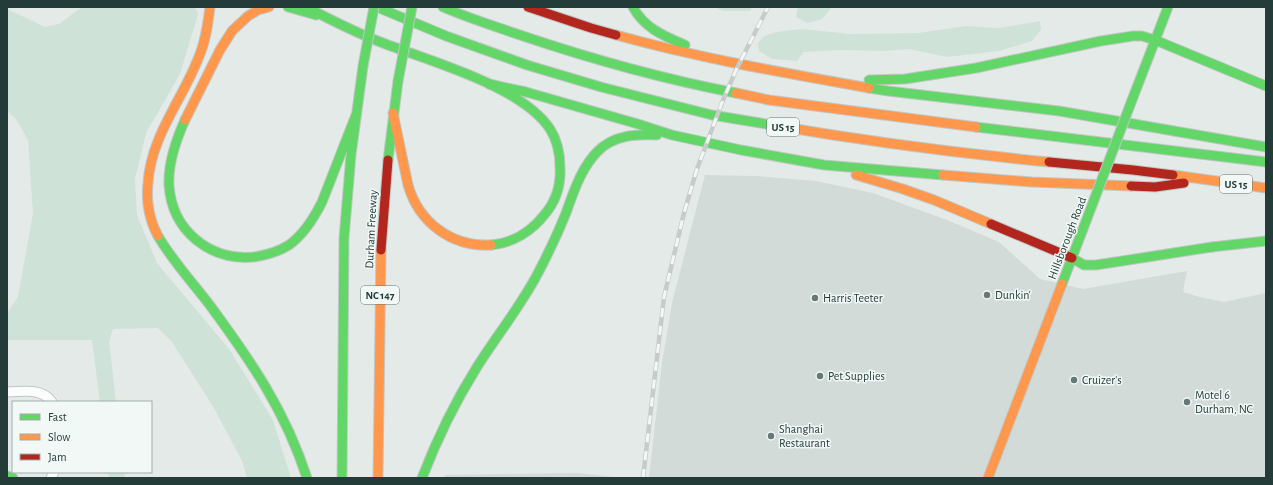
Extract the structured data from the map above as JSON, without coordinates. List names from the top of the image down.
{
  "streets": {
    "main road": [
      "US 15",
      "Durham Freeway",
      "Hillsborough Road",
      "NC 147"
    ]
  },
  "crossings": [
    ["US 15", "NC 147"]
  ],
  "places": [
    "Dunkin'",
    "Harris Teeter",
    "Pet Supplies",
    "Cruizer's",
    "Motel 6 Durham, NC",
    "Shanghai Restaurant"
  ],
  "legend": ["Fast", "Slow", "Jam"]
}
